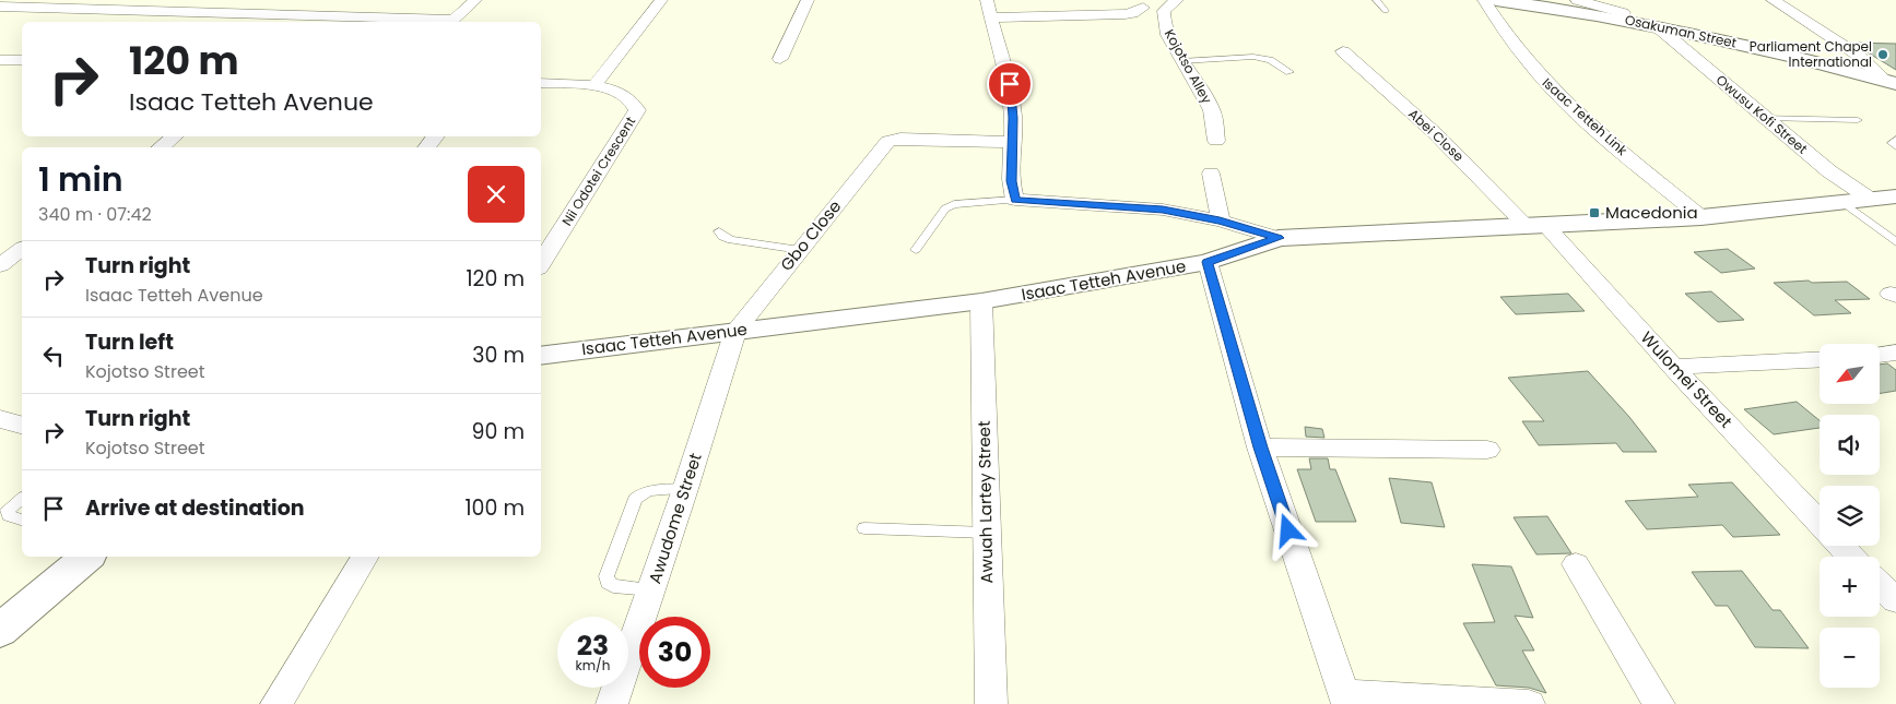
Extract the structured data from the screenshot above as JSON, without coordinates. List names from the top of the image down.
{
  "streets": {
    "street": [
      "Osakuman Street",
      "Kojotso Alley",
      "Owusu Kofi Street",
      "Isaac Tetteh Link",
      "Abei Close",
      "Nii Odotei Crescent",
      "Gbo Close",
      "Isaac Tetteh Avenue",
      "Wulomei Street",
      "Awuah Lartey Street",
      "Awudome Street"
    ]
  },
  "crossings": [
    ["Osakuman Street", "Owusu Kofi Street"],
    ["Owusu Kofi Street", "Isaac Tetteh Avenue"],
    ["Isaac Tetteh Link", "Isaac Tetteh Avenue"],
    ["Abei Close", "Isaac Tetteh Avenue"],
    ["Abei Close", "Wulomei Street"],
    ["Gbo Close", "Isaac Tetteh Avenue"],
    ["Gbo Close", "Awudome Street"],
    ["Isaac Tetteh Avenue", "Wulomei Street"],
    ["Isaac Tetteh Avenue", "Awuah Lartey Street"],
    ["Isaac Tetteh Avenue", "Awudome Street"]
  ],
  "places": {
    "other": ["Parliament Chapel International"],
    "transit": ["Macedonia"]
  },
  "north": "bottom left",
  "page": {
    "turn": ["120 m", "Isaac Tetteh Avenue"],
    "heading": ["1 min", "340 m · 07:42"],
    "list": [
      {
        "name": "Turn right",
        "note": "Isaac Tetteh Avenue",
        "value": "120 m"
      },
      {
        "name": "Turn left",
        "note": "Kojotso Street",
        "value": "30 m"
      },
      {
        "name": "Turn right",
        "note": "Kojotso Street",
        "value": "90 m"
      },
      {
        "name": "Arrive at destination",
        "value": "100 m"
      }
    ],
    "map_buttons": ["+", "−"],
    "speed": "23 km/h",
    "limit": "30"
  }
}
